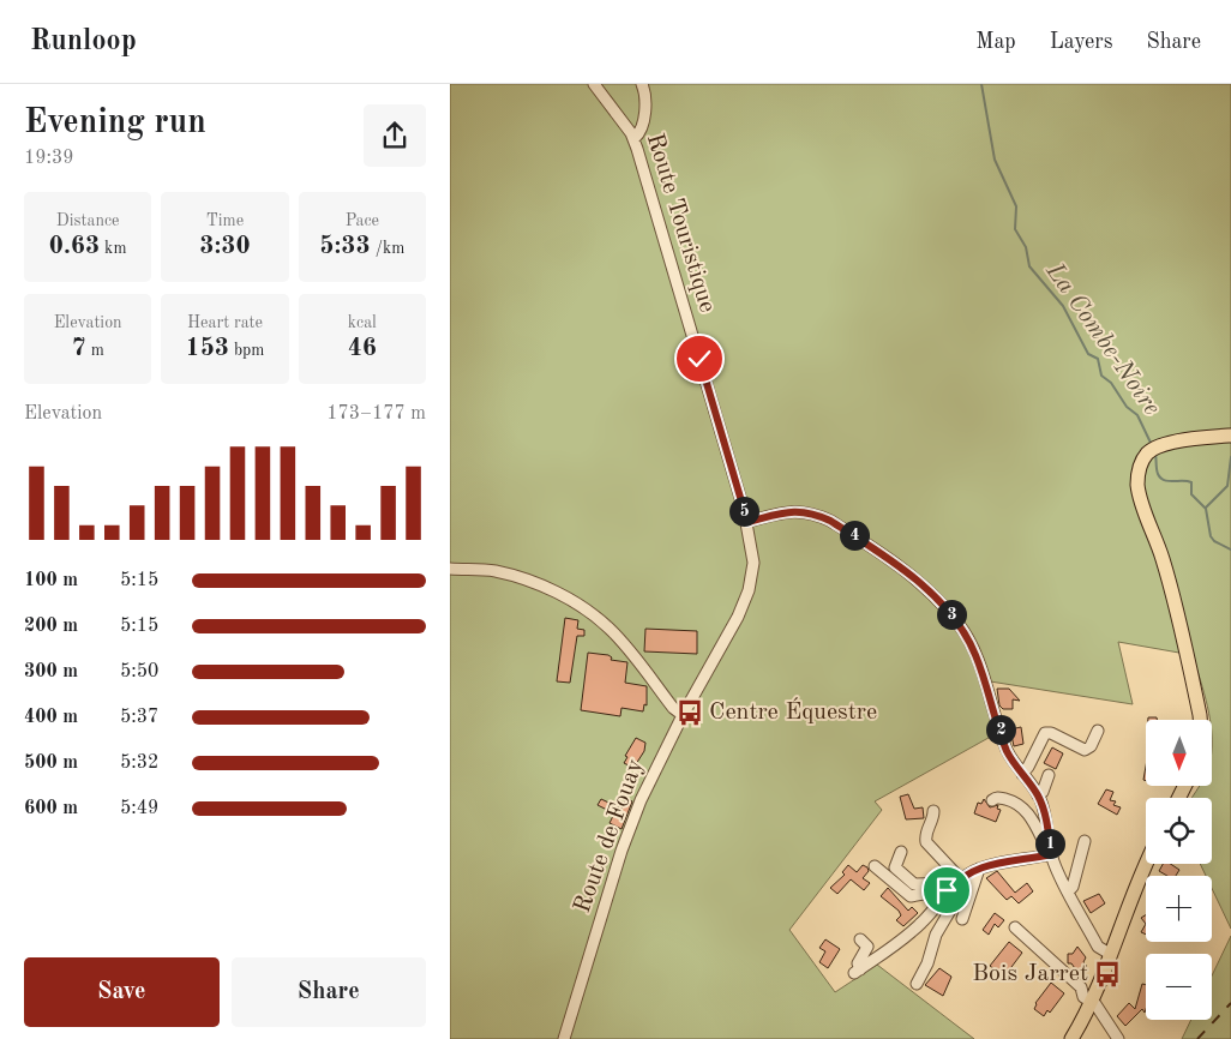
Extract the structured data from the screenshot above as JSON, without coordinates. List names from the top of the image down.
{
  "streets": {
    "street": ["Route Touristique", "Route de Fouay"]
  },
  "crossings": [
    ["Route Touristique", "Route de Fouay"]
  ],
  "water": ["La Combe-Noire"],
  "places": {
    "bus stop": ["Centre Équestre", "Bois Jarret"]
  },
  "north": "bottom",
  "page": {
    "header": "Runloop",
    "nav": ["Map", "Layers", "Share"],
    "heading": ["Evening run", "19:39"],
    "stats": [
      ["Distance", "0.63 km"],
      ["Time", "3:30"],
      ["Pace", "5:33 /km"],
      ["Elevation", "7 m"],
      ["Heart rate", "153 bpm"],
      ["kcal", "46"]
    ],
    "chart": ["Elevation", "173–177 m"],
    "pins": [
      "5",
      "4",
      "3",
      "2",
      "1"
    ],
    "list": [
      {
        "name": "100 m",
        "note": "5:15"
      },
      {
        "name": "200 m",
        "note": "5:15"
      },
      {
        "name": "300 m",
        "note": "5:50"
      },
      {
        "name": "400 m",
        "note": "5:37"
      },
      {
        "name": "500 m",
        "note": "5:32"
      },
      {
        "name": "600 m",
        "note": "5:49"
      }
    ],
    "map_buttons": ["+", "−"],
    "buttons": ["Save", "Share"]
  }
}
